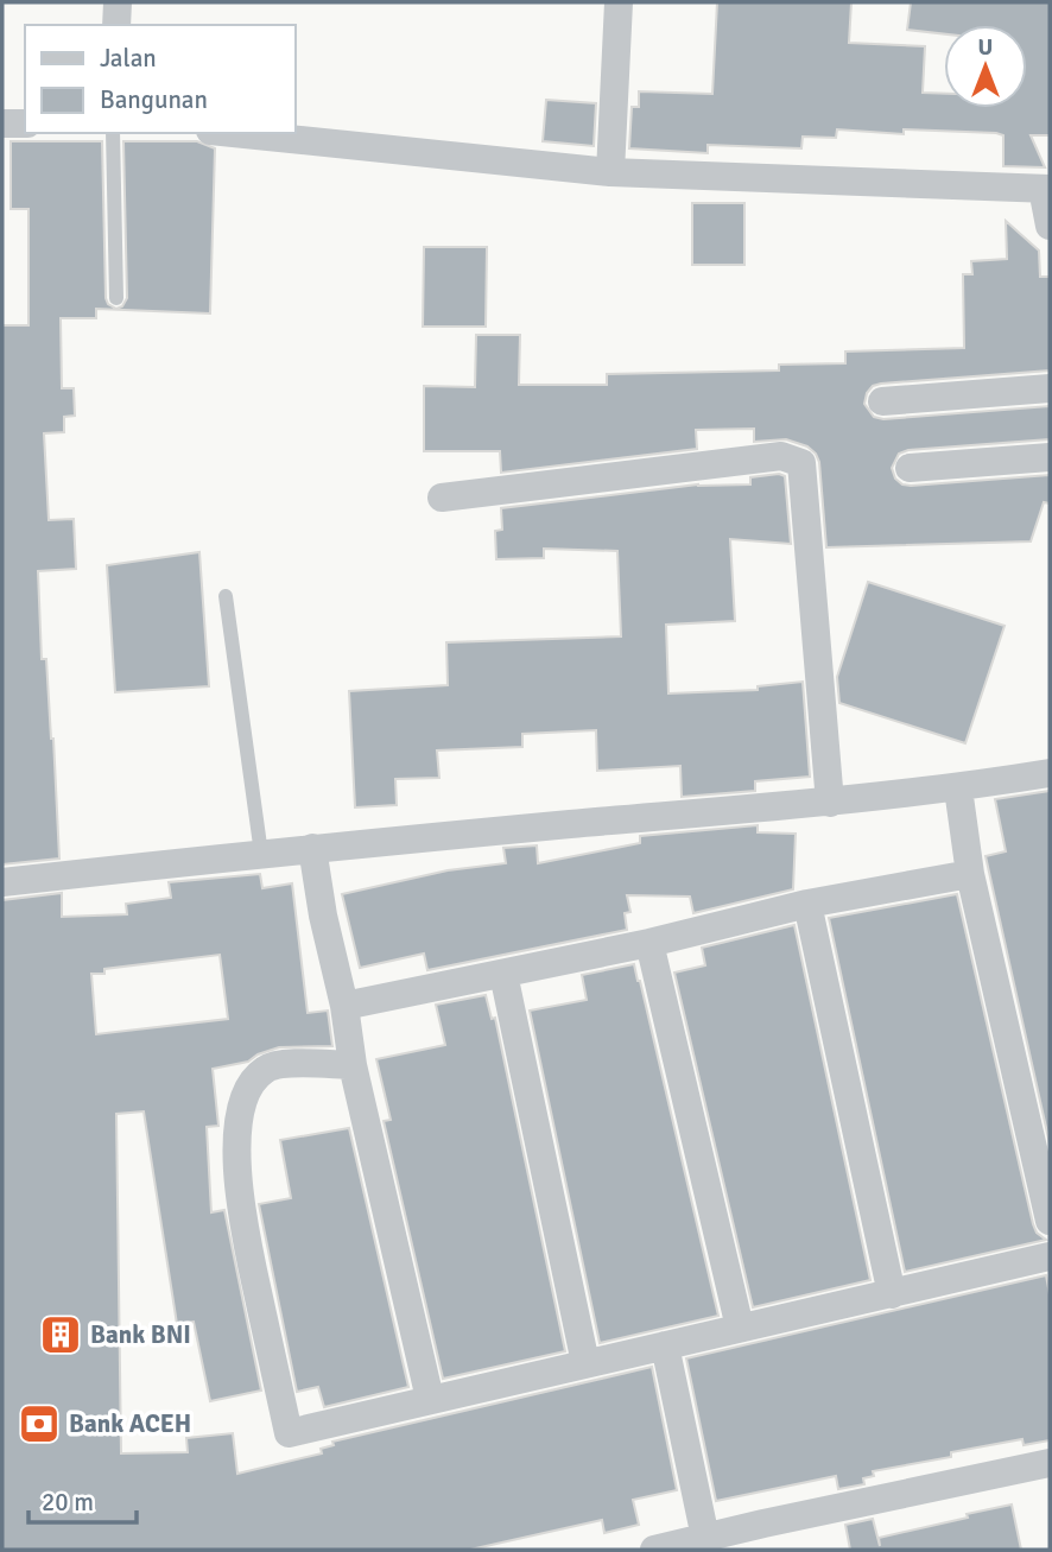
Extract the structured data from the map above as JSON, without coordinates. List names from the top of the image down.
{
  "places": {
    "building": ["Bank BNI"],
    "bank": ["Bank ACEH"]
  },
  "legend": ["Jalan", "Bangunan"],
  "scale_bar": "20 m",
  "north": "top"
}
